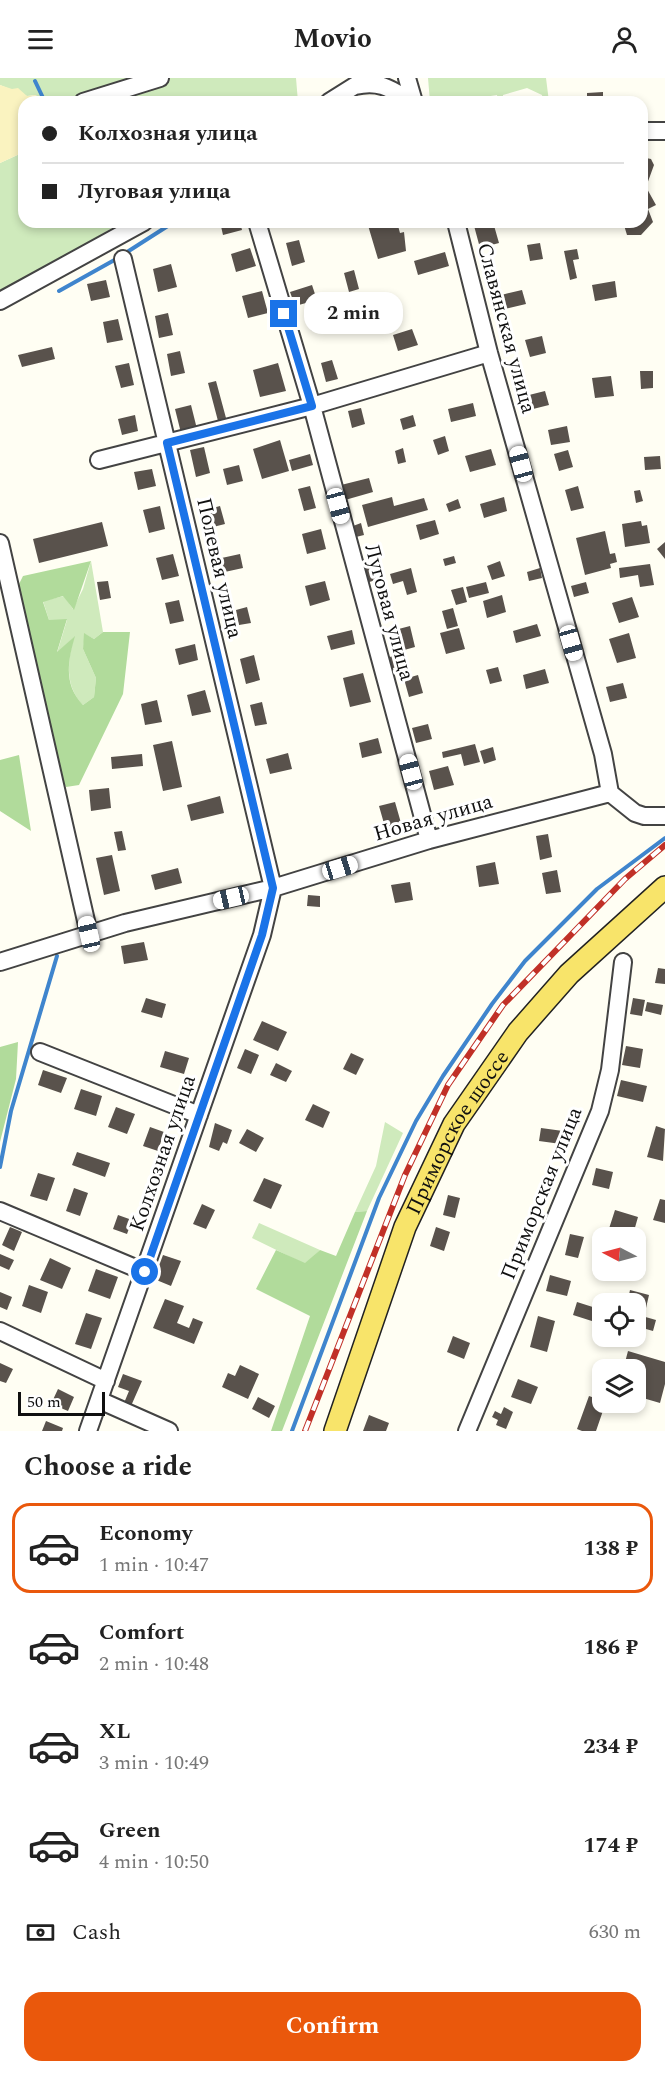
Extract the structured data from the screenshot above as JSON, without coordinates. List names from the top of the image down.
{
  "streets": {
    "main road": ["Приморское шоссе"],
    "street": [
      "Славянская улица",
      "Полевая улица",
      "Луговая улица",
      "Новая улица",
      "Колхозная улица",
      "Приморская улица"
    ]
  },
  "crossings": [
    ["Славянская улица", "Новая улица"],
    ["Полевая улица", "Новая улица"],
    ["Полевая улица", "Колхозная улица"],
    ["Луговая улица", "Новая улица"],
    ["Новая улица", "Колхозная улица"]
  ],
  "scale_bar": "50 m",
  "north": "left",
  "page": {
    "header": "Movio",
    "banner": ["Колхозная улица", "Луговая улица"],
    "bubble": "2 min",
    "scale": "50 m",
    "heading": "Choose a ride",
    "list": [
      {
        "name": "Economy",
        "note": "1 min · 10:47",
        "value": "138 ₽"
      },
      {
        "name": "Comfort",
        "note": "2 min · 10:48",
        "value": "186 ₽"
      },
      {
        "name": "XL",
        "note": "3 min · 10:49",
        "value": "234 ₽"
      },
      {
        "name": "Green",
        "note": "4 min · 10:50",
        "value": "174 ₽"
      }
    ],
    "pay": ["Cash", "630 m"],
    "buttons": "Confirm"
  }
}
